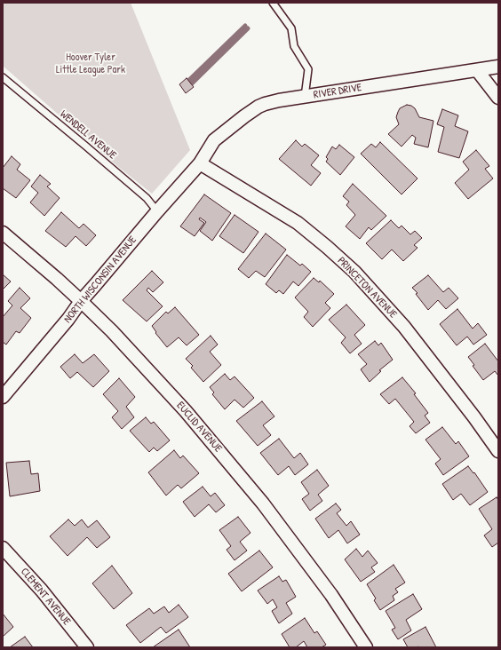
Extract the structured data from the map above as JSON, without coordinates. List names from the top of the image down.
{
  "streets": {
    "street": [
      "RIVER DRIVE",
      "NORTH WISCONSIN AVENUE",
      "PRINCETON AVENUE",
      "EUCLID AVENUE",
      "CLEMENT AVENUE"
    ],
    "lane": ["WENDELL AVENUE"]
  },
  "crossings": [
    ["RIVER DRIVE", "NORTH WISCONSIN AVENUE"],
    ["RIVER DRIVE", "PRINCETON AVENUE"],
    ["WENDELL AVENUE", "NORTH WISCONSIN AVENUE"],
    ["NORTH WISCONSIN AVENUE", "PRINCETON AVENUE"],
    ["NORTH WISCONSIN AVENUE", "EUCLID AVENUE"]
  ],
  "parks": ["Hoover Tyler Little League Park"]
}
